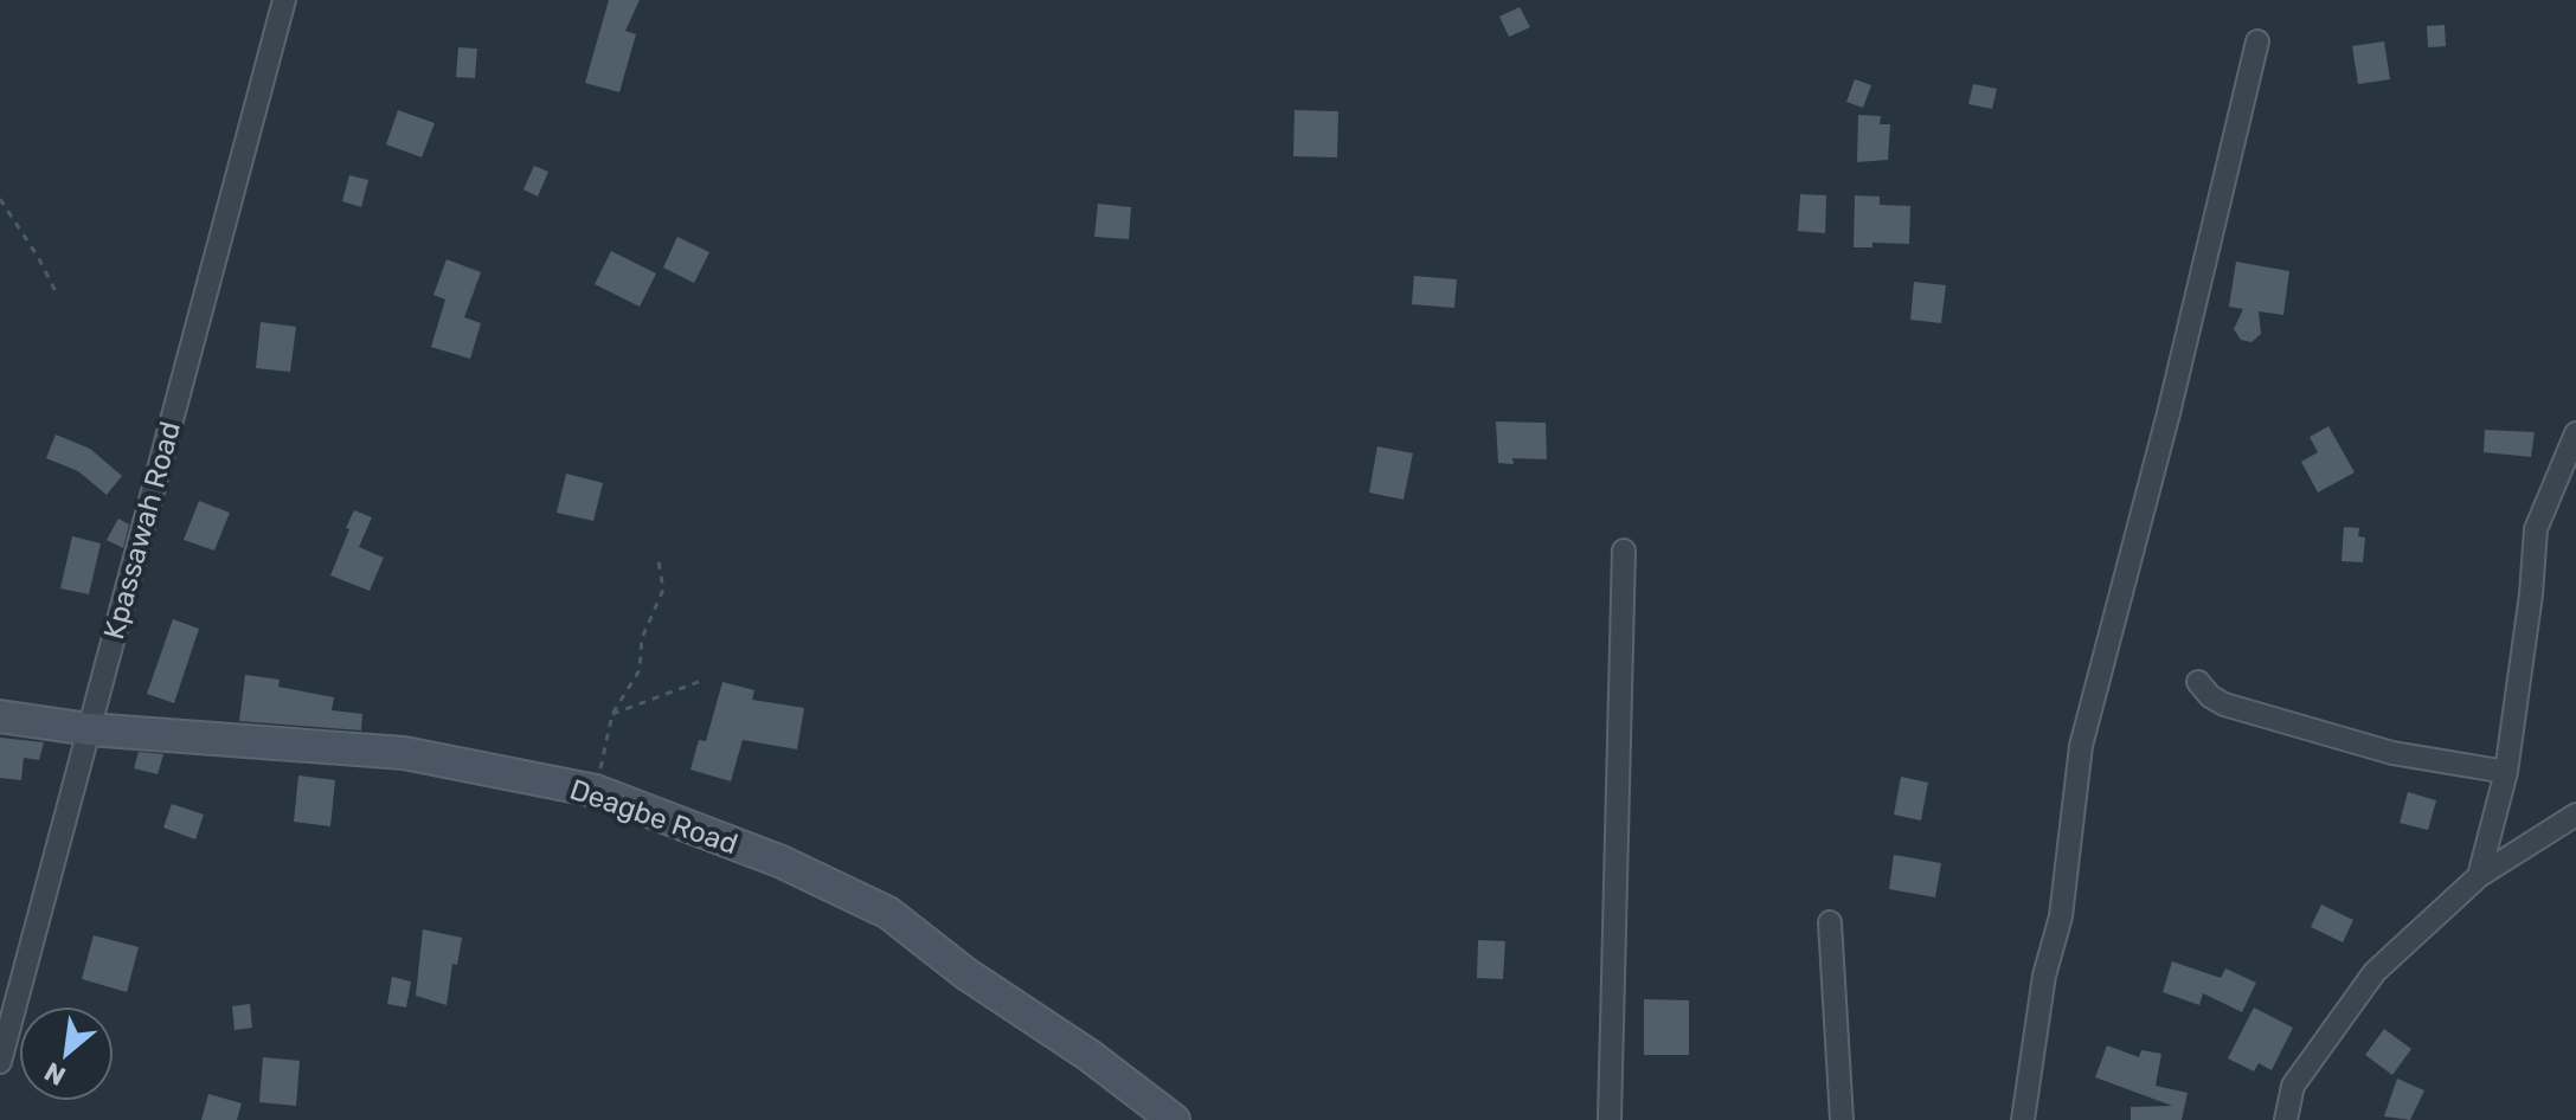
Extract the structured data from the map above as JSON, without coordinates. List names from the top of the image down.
{
  "streets": {
    "street": ["Kpassawah Road", "Deagbe Road"]
  },
  "crossings": [
    ["Kpassawah Road", "Deagbe Road"]
  ],
  "north": "bottom left"
}
